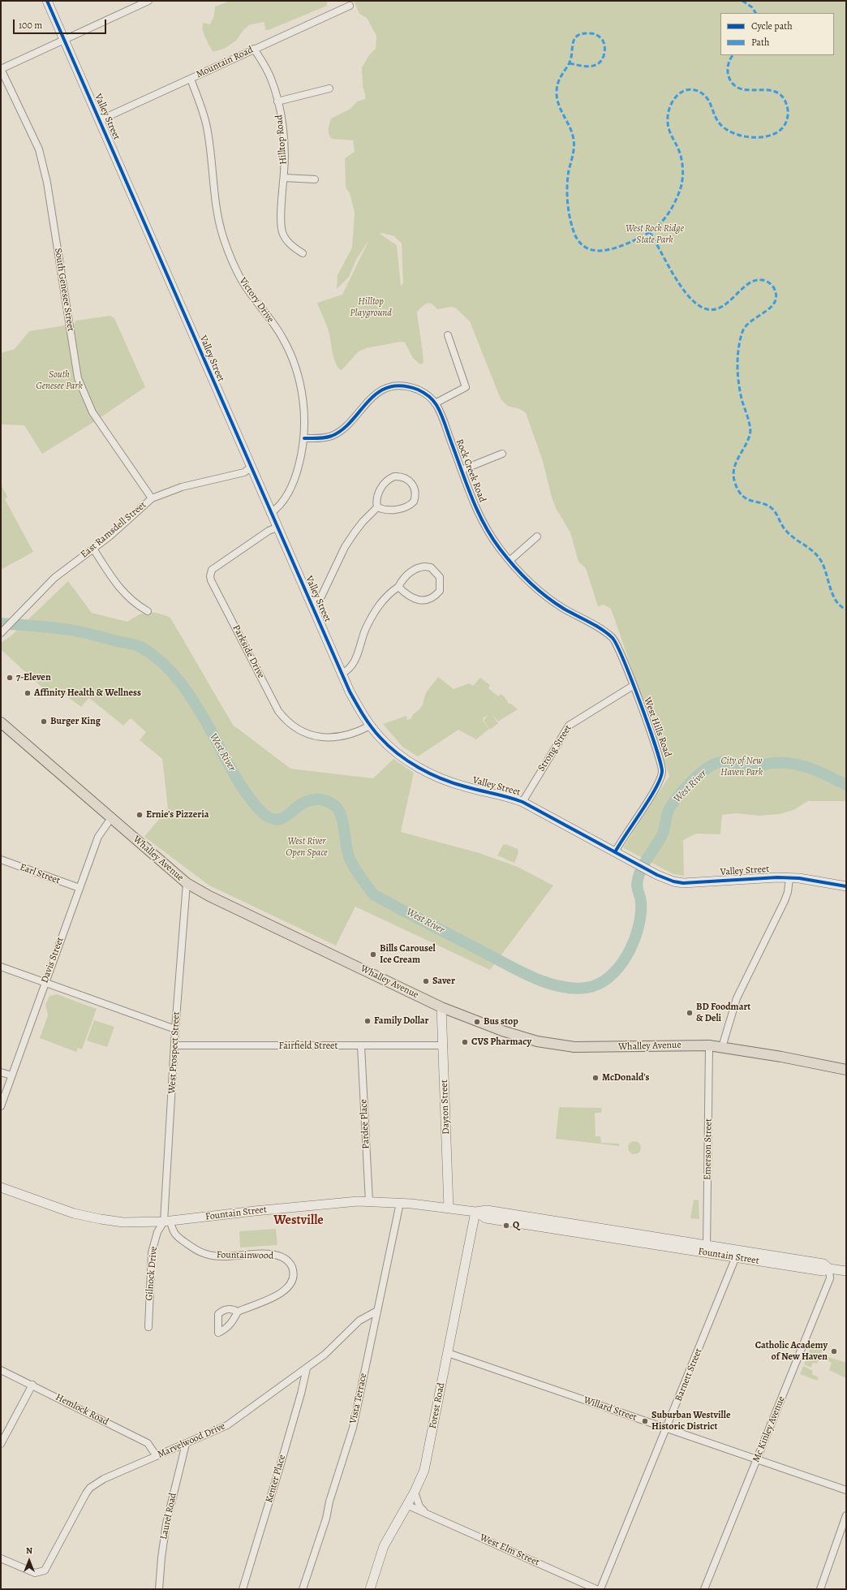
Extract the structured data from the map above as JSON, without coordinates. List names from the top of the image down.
{
  "streets": {
    "main road": [
      "Valley Street",
      "Whalley Avenue",
      "Dayton Street",
      "Fountain Street",
      "Forest Road"
    ],
    "street": [
      "Mountain Road",
      "Hilltop Road",
      "South Genesee Street",
      "Victory Drive",
      "Rock Creek Road",
      "East Ramsdell Street",
      "Parkside Drive",
      "West Hills Road",
      "Strong Street",
      "Earl Street",
      "Davis Street",
      "Fairfield Street",
      "West Prospect Street",
      "Pardee Place",
      "Emerson Street",
      "Fountainwood",
      "Gilnock Drive",
      "Barnett Street",
      "Vista Terrace",
      "Willard Street",
      "Hemlock Road",
      "Mc Kinley Avenue",
      "Marvelwood Drive",
      "Kenter Place",
      "Laurel Road",
      "West Elm Street"
    ]
  },
  "crossings": [
    ["Mountain Road", "Valley Street"],
    ["Mountain Road", "Hilltop Road"],
    ["Mountain Road", "Victory Drive"],
    ["Valley Street", "Victory Drive"],
    ["Valley Street", "East Ramsdell Street"],
    ["Valley Street", "Parkside Drive"],
    ["Valley Street", "West Hills Road"],
    ["Valley Street", "Strong Street"],
    ["South Genesee Street", "East Ramsdell Street"],
    ["Victory Drive", "Rock Creek Road"],
    ["Rock Creek Road", "West Hills Road"],
    ["West Hills Road", "Strong Street"],
    ["Whalley Avenue", "Davis Street"],
    ["Whalley Avenue", "West Prospect Street"],
    ["Whalley Avenue", "Dayton Street"],
    ["Whalley Avenue", "Emerson Street"],
    ["Earl Street", "Davis Street"],
    ["Fairfield Street", "West Prospect Street"],
    ["Fairfield Street", "Dayton Street"],
    ["Fairfield Street", "Pardee Place"],
    ["West Prospect Street", "Fountain Street"],
    ["West Prospect Street", "Fountainwood"],
    ["West Prospect Street", "Gilnock Drive"],
    ["Dayton Street", "Fountain Street"],
    ["Pardee Place", "Fountain Street"],
    ["Emerson Street", "Fountain Street"],
    ["Fountain Street", "Fountainwood"],
    ["Fountain Street", "Gilnock Drive"],
    ["Fountain Street", "Barnett Street"],
    ["Fountain Street", "Vista Terrace"],
    ["Fountain Street", "Forest Road"],
    ["Fountain Street", "Mc Kinley Avenue"],
    ["Fountainwood", "Gilnock Drive"],
    ["Barnett Street", "Willard Street"],
    ["Vista Terrace", "Marvelwood Drive"],
    ["Forest Road", "Willard Street"],
    ["Forest Road", "West Elm Street"],
    ["Willard Street", "Mc Kinley Avenue"],
    ["Hemlock Road", "Marvelwood Drive"],
    ["Marvelwood Drive", "Kenter Place"],
    ["Marvelwood Drive", "Laurel Road"]
  ],
  "districts": ["Westville"],
  "water": ["West River"],
  "parks": [
    "West Rock Ridge State Park",
    "Hilltop Playground",
    "South Genesee Park",
    "City of New Haven Park",
    "West River Open Space"
  ],
  "places": [
    "7-Eleven",
    "Affinity Health & Wellness",
    "Burger King",
    "Ernie's Pizzeria",
    "Bills Carousel Ice Cream",
    "Saver",
    "BD Foodmart & Deli",
    "Family Dollar",
    "Bus stop",
    "CVS Pharmacy",
    "McDonald's",
    "Q",
    "Catholic Academy of New Haven",
    "Suburban Westville Historic District"
  ],
  "legend": ["Cycle path", "Path"],
  "scale_bar": "100 m",
  "north": "top"
}
